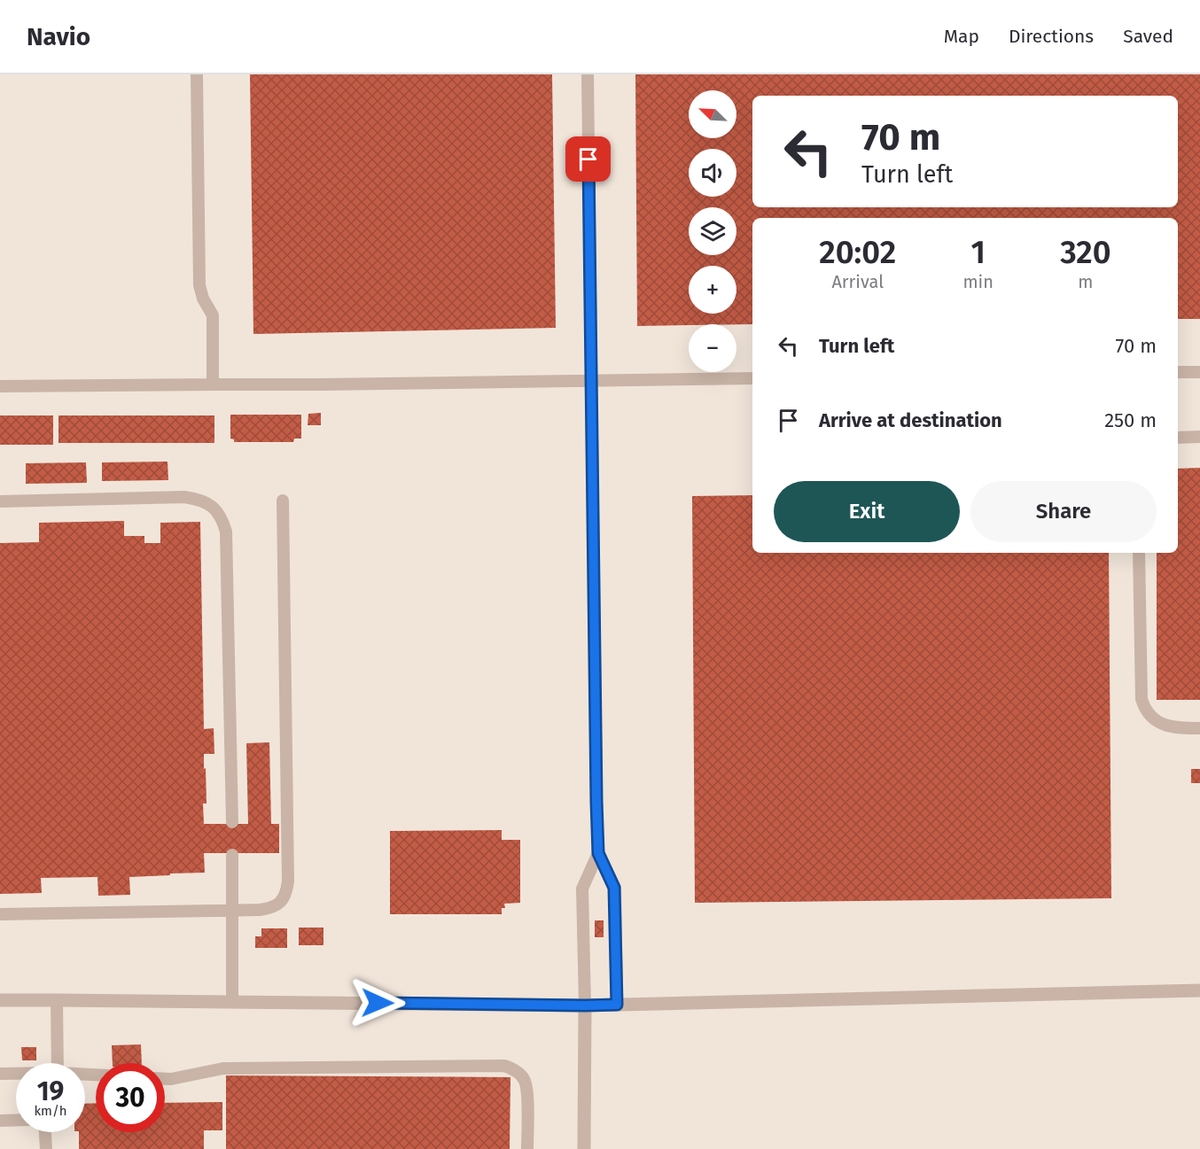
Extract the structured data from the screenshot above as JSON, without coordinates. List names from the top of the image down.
{
  "north": "top left",
  "page": {
    "header": "Navio",
    "nav": ["Map", "Directions", "Saved"],
    "map_buttons": ["+", "−"],
    "turn": ["70 m", "Turn left"],
    "eta": [
      "20:02",
      "Arrival",
      "1",
      "min",
      "320",
      "m"
    ],
    "list": [
      {
        "name": "Turn left",
        "value": "70 m"
      },
      {
        "name": "Arrive at destination",
        "value": "250 m"
      }
    ],
    "buttons": ["Exit", "Share"],
    "speed": "19 km/h",
    "limit": "30"
  }
}
